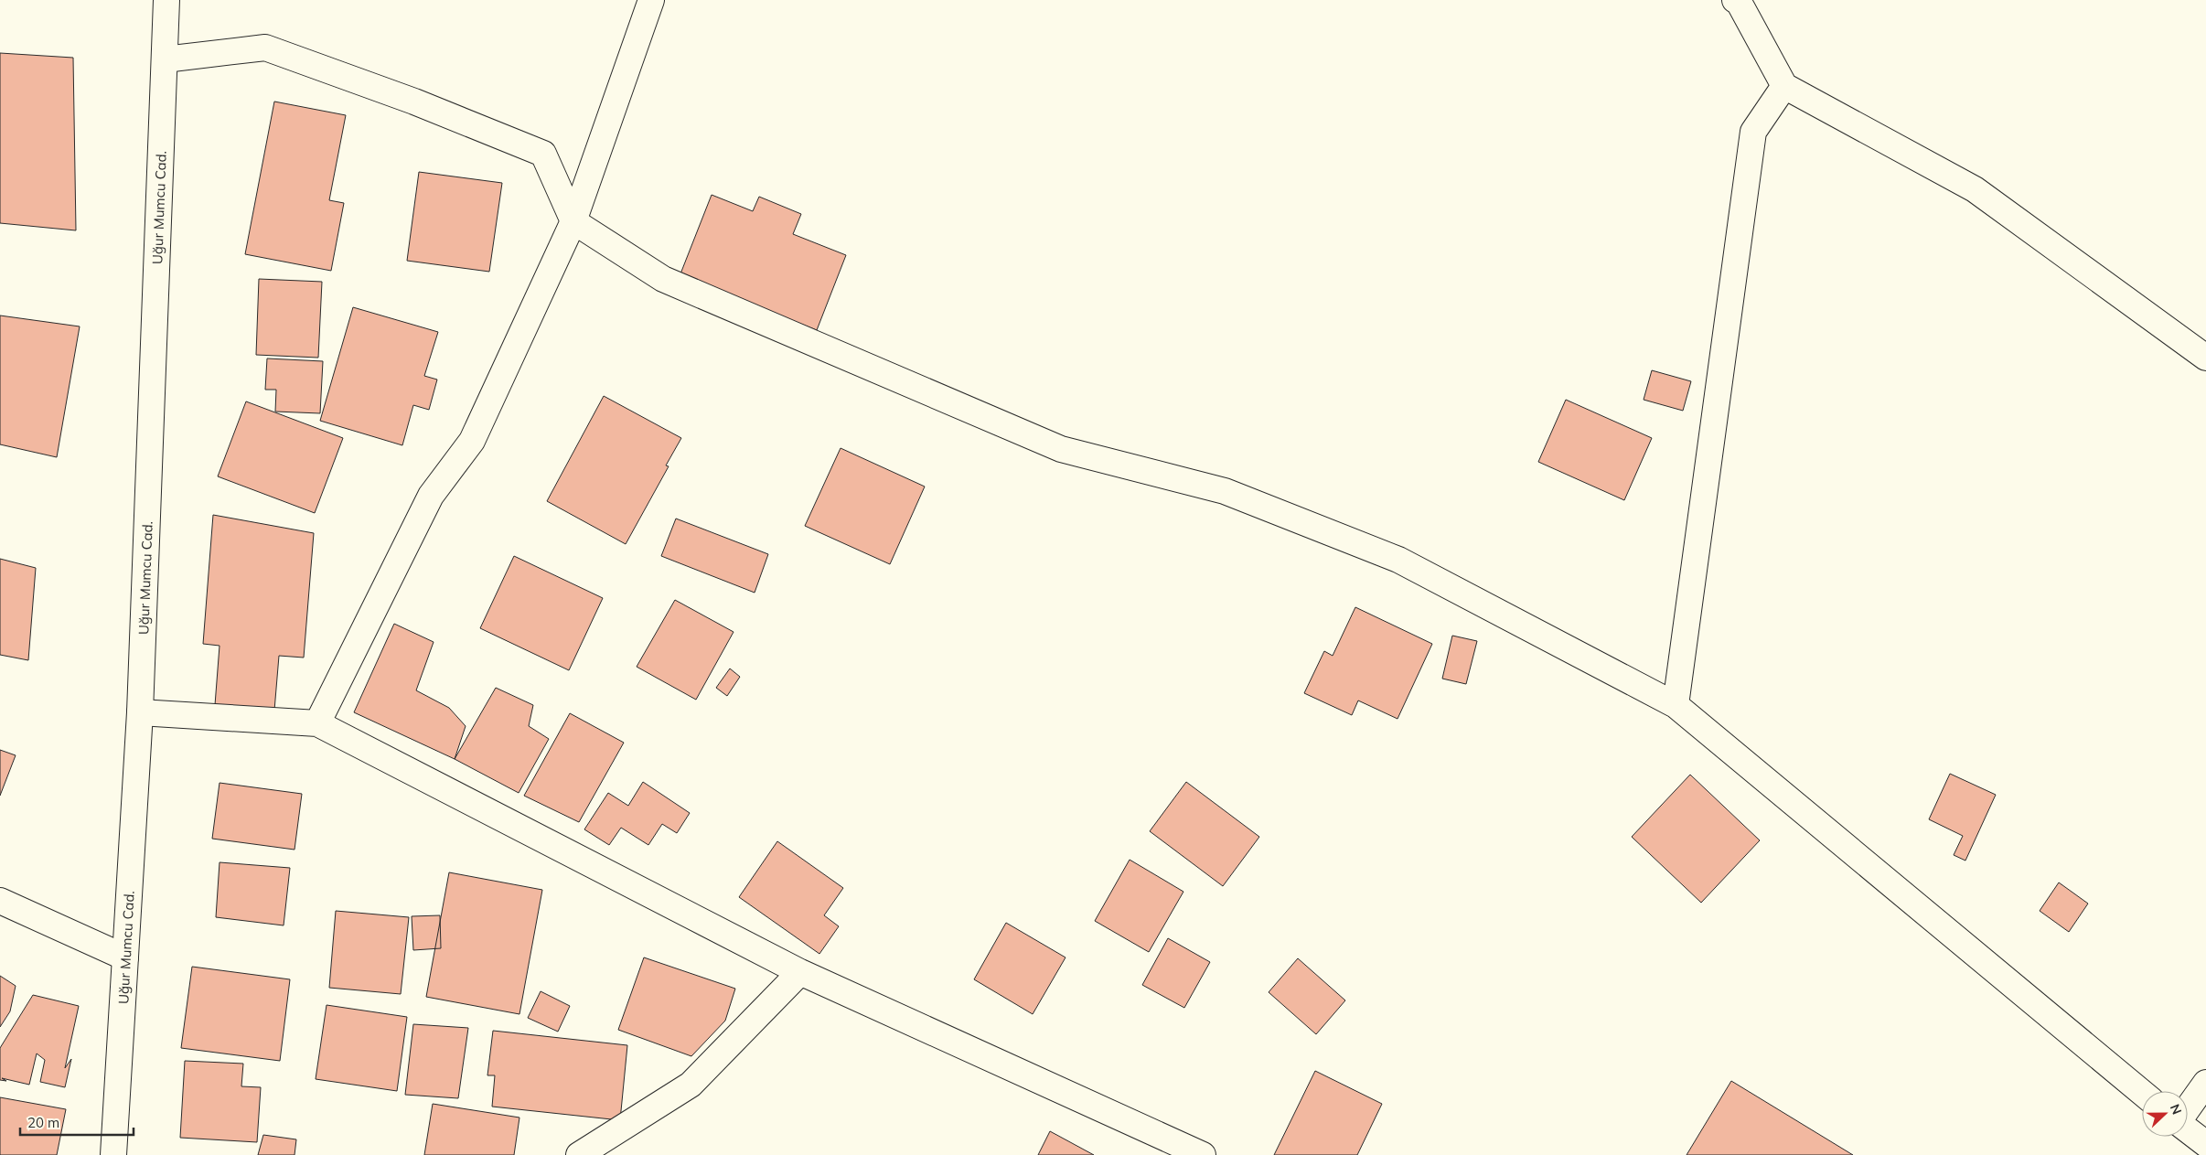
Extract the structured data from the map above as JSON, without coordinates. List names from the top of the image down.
{
  "streets": {
    "street": ["Uğur Mumcu Cad."]
  },
  "scale_bar": "20 m",
  "north": "right"
}
